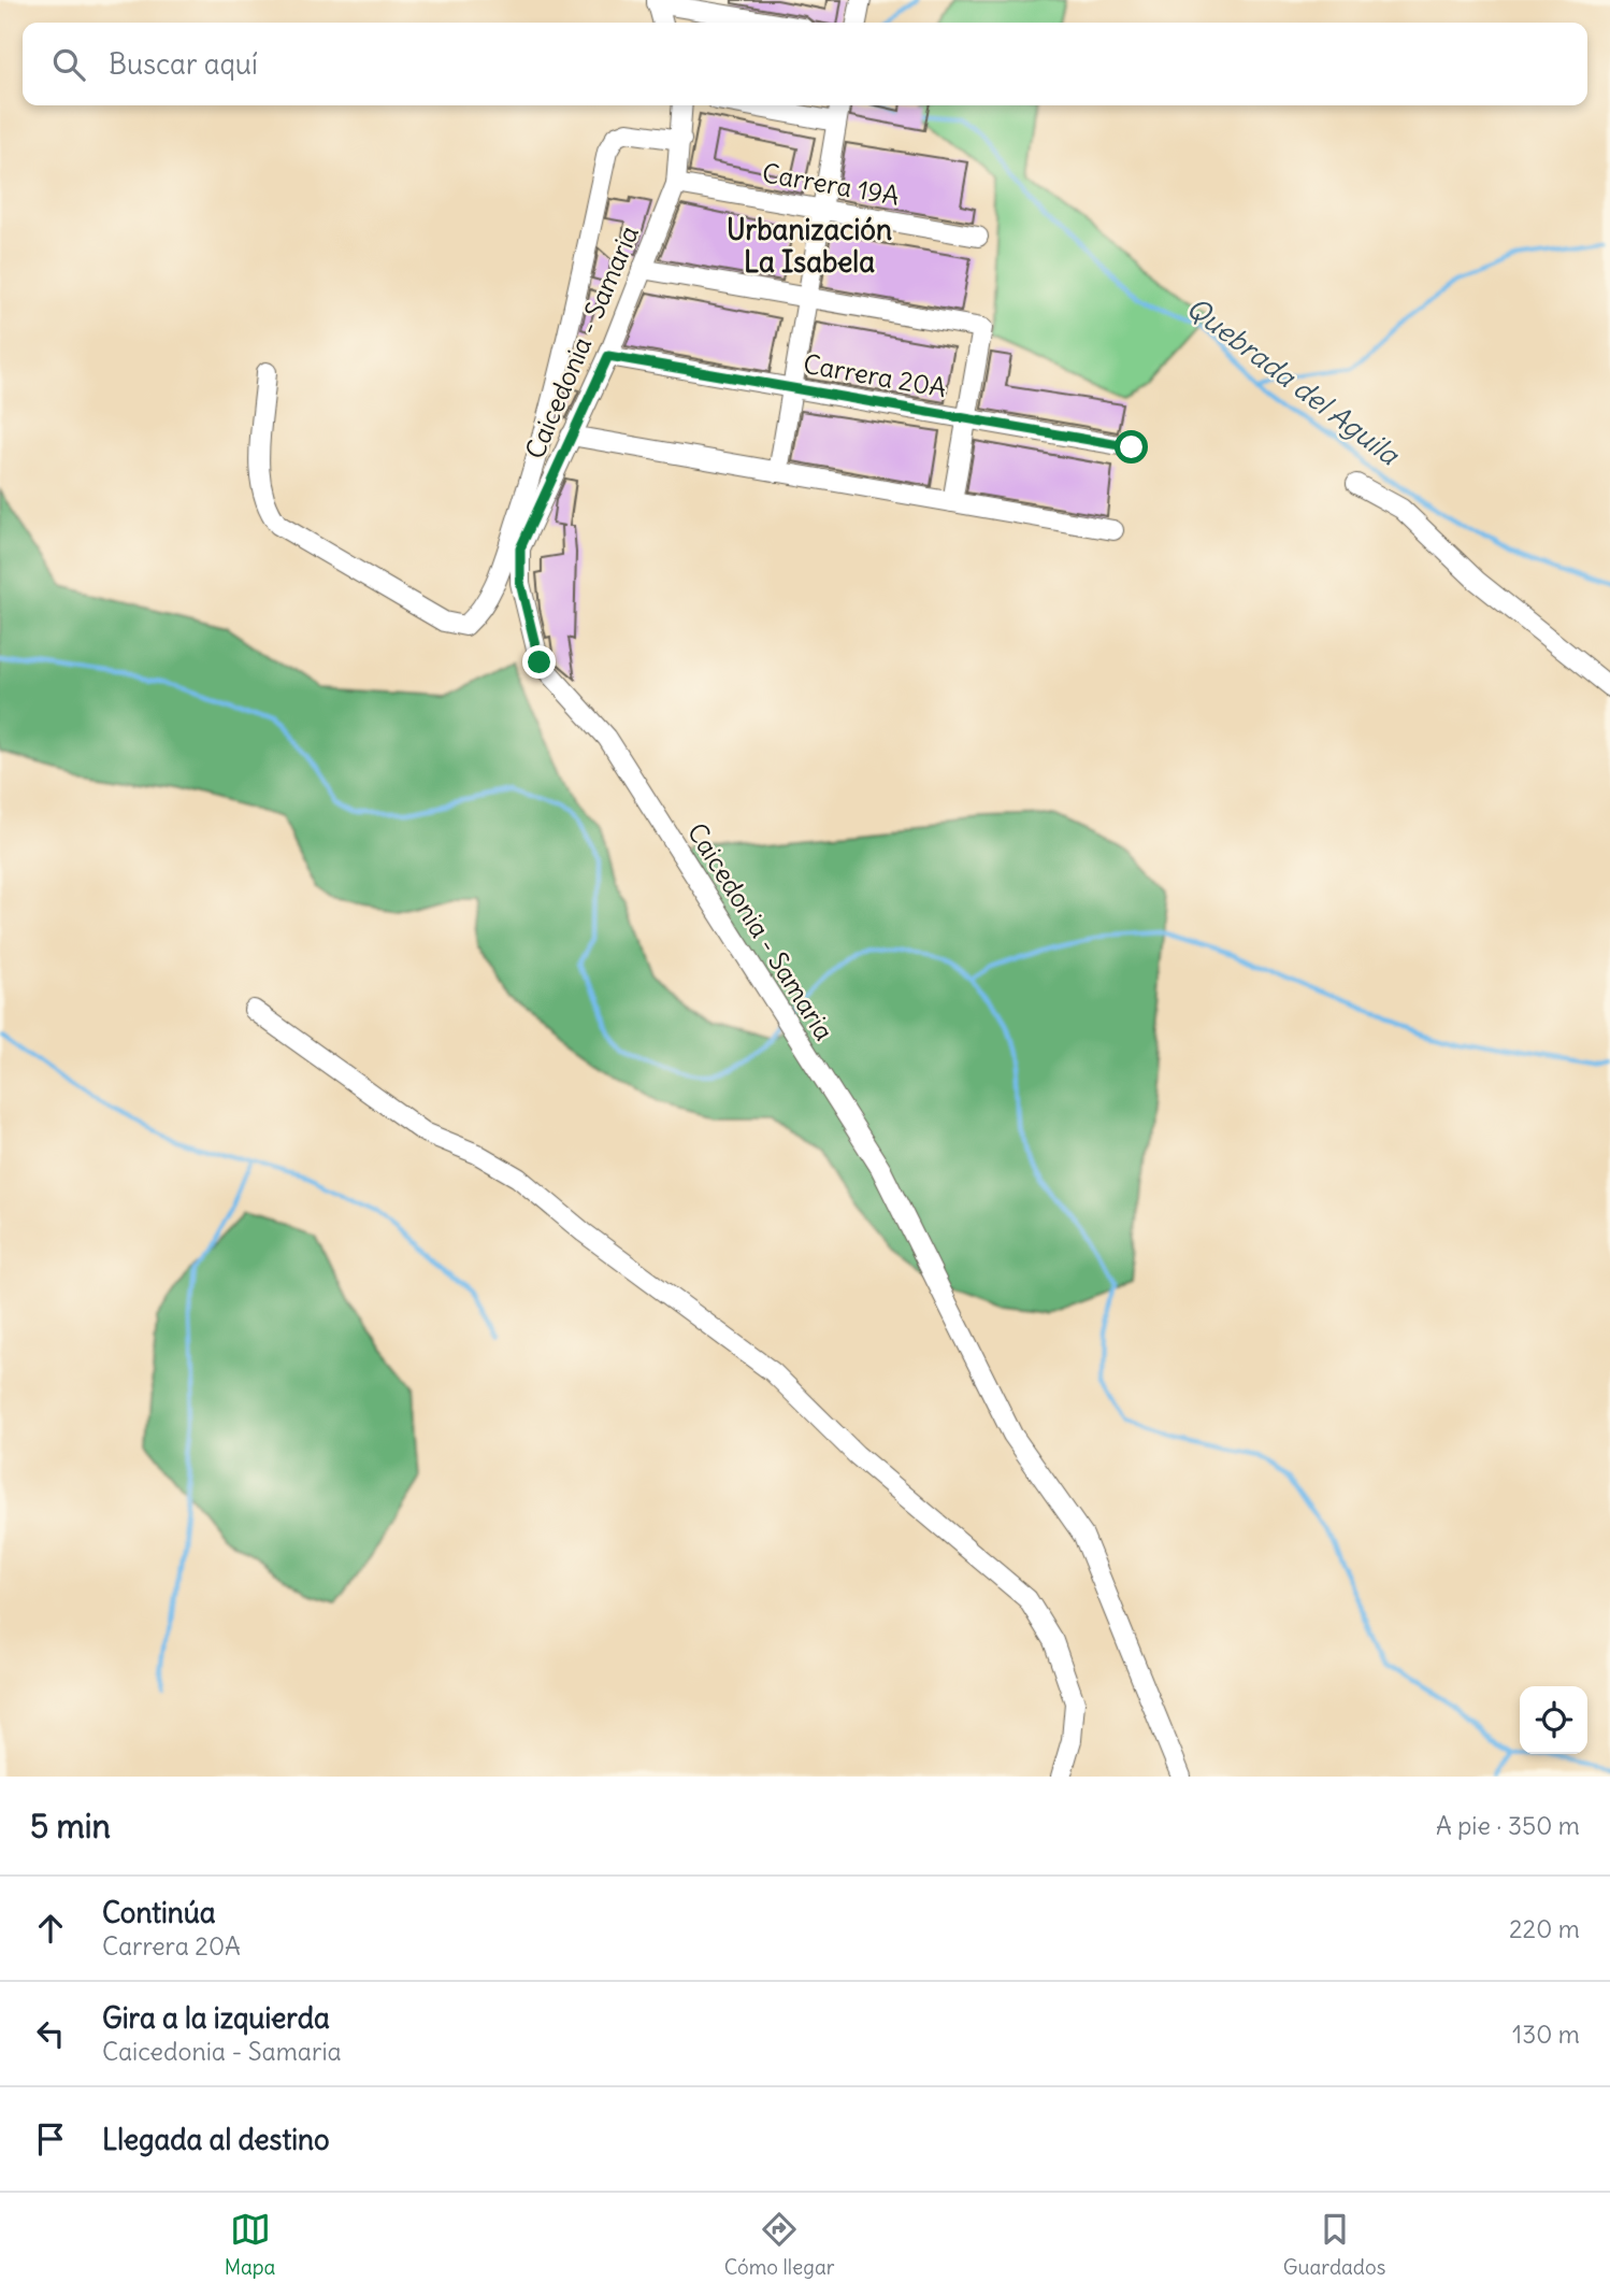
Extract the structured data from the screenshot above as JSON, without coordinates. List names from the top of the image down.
{
  "streets": {
    "street": ["Carrera 19A", "Caicedonia - Samaria", "Carrera 20A"]
  },
  "crossings": [
    ["Carrera 19A", "Caicedonia - Samaria"],
    ["Caicedonia - Samaria", "Carrera 20A"]
  ],
  "districts": ["Urbanización La Isabela"],
  "water": ["Quebrada del Aguila"],
  "page": {
    "search": "Buscar aquí",
    "heading": ["5 min", "A pie · 350 m"],
    "list": [
      ["Continúa", "Carrera 20A", "220 m"],
      ["Gira a la izquierda", "Caicedonia - Samaria", "130 m"],
      "Llegada al destino"
    ],
    "nav": ["Mapa", "Cómo llegar", "Guardados"]
  }
}
